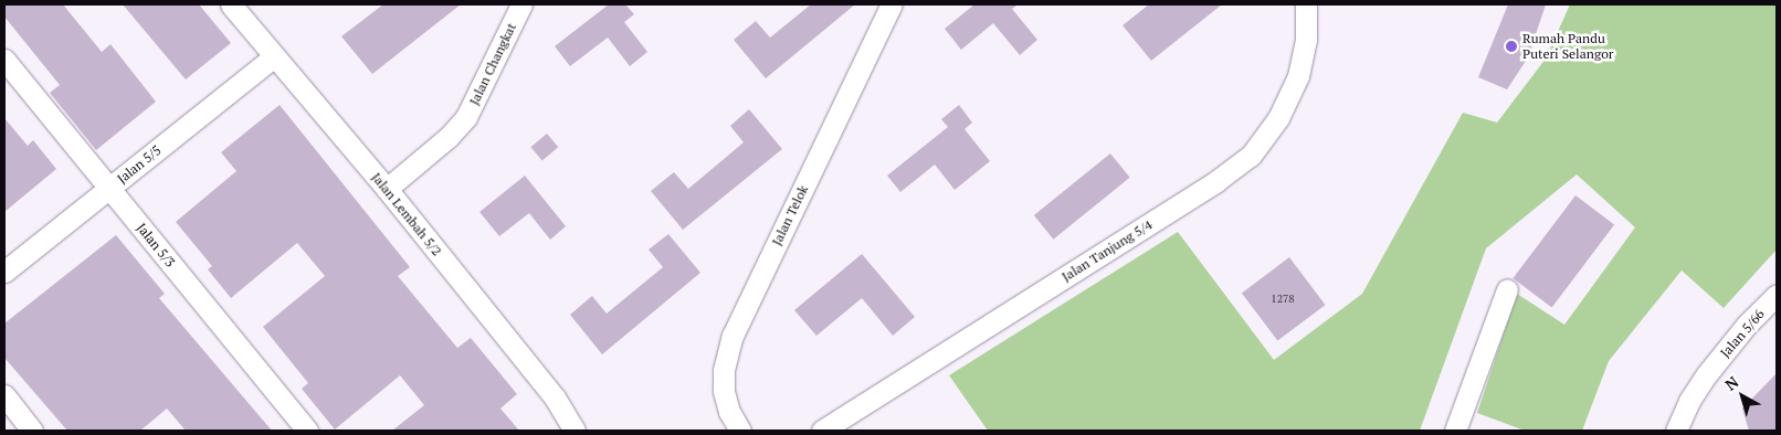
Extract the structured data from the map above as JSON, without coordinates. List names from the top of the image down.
{
  "streets": {
    "street": [
      "Jalan Changkat",
      "Jalan 5/5",
      "Jalan Lembah 5/2",
      "Jalan Telok",
      "Jalan 5/3",
      "Jalan Tanjung 5/4",
      "Jalan 5/66"
    ]
  },
  "crossings": [
    ["Jalan Changkat", "Jalan Lembah 5/2"],
    ["Jalan 5/5", "Jalan Lembah 5/2"],
    ["Jalan 5/5", "Jalan 5/3"]
  ],
  "places": ["Rumah Pandu Puteri Selangor"],
  "house_numbers": ["1278"],
  "north": "top left"
}
